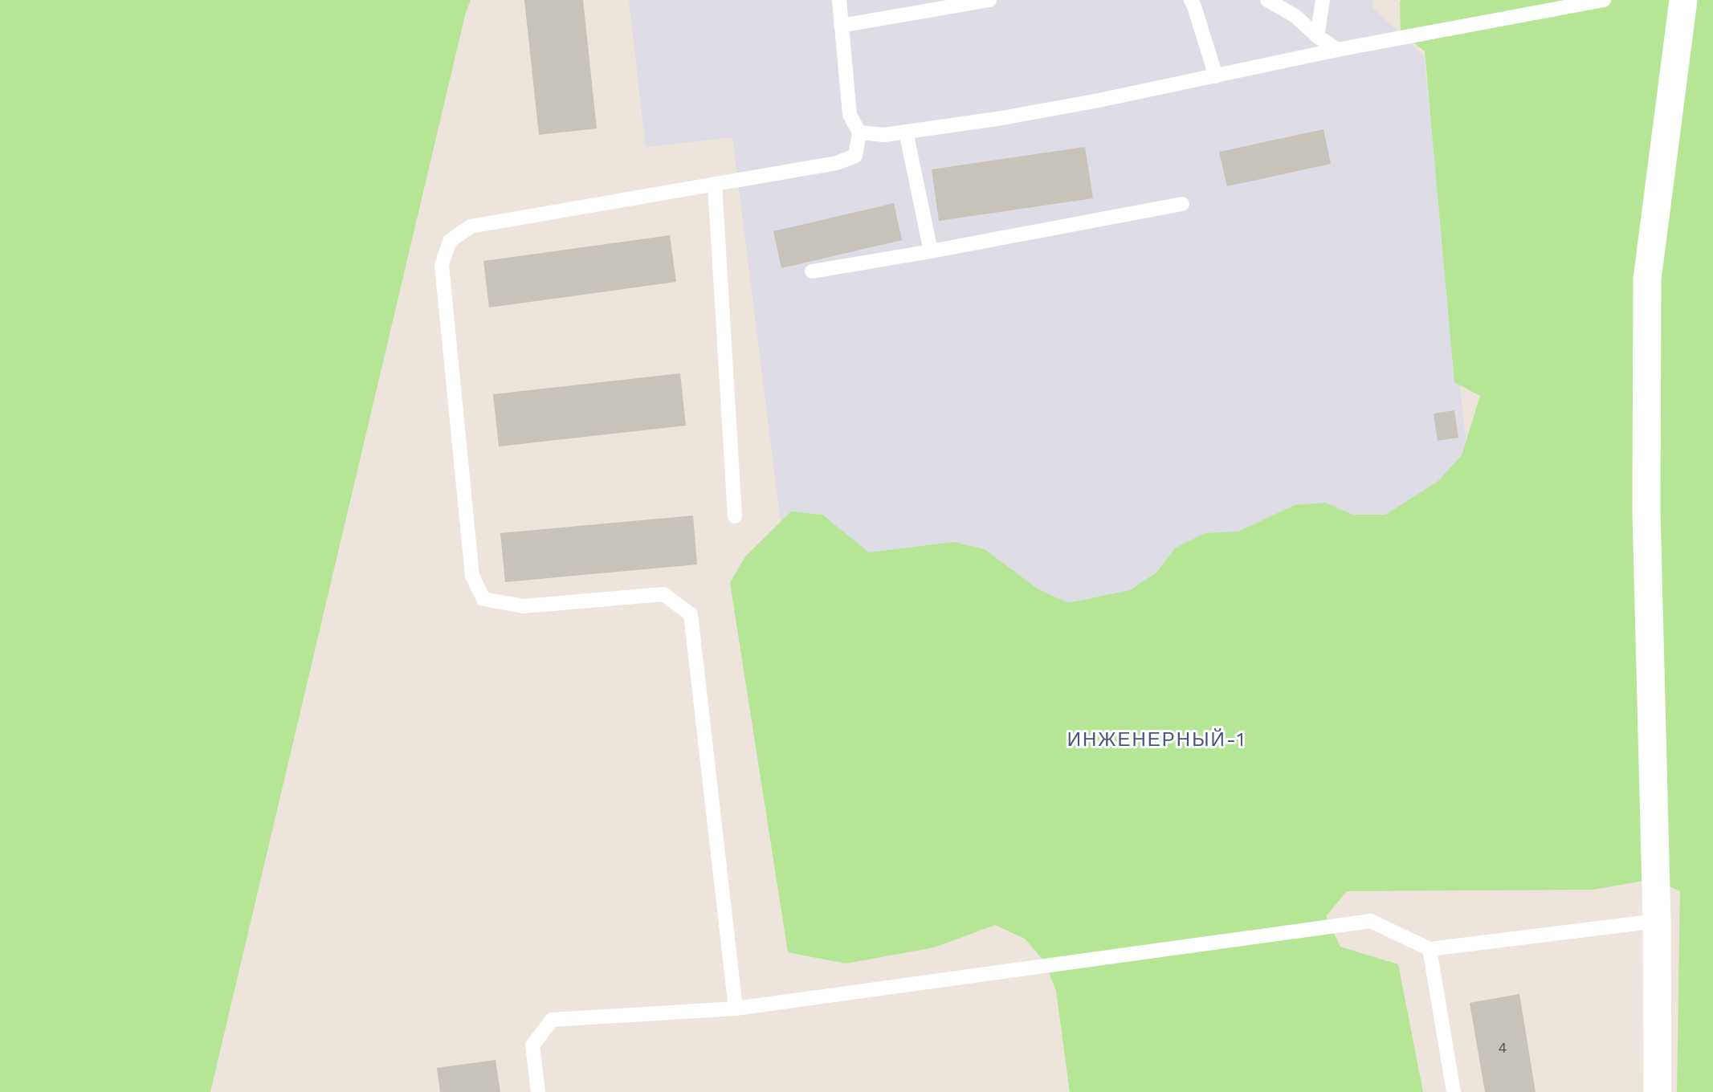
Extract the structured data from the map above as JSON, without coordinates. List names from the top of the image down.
{
  "districts": ["ИНЖЕНЕРНЫЙ-1"],
  "house_numbers": ["4"]
}
